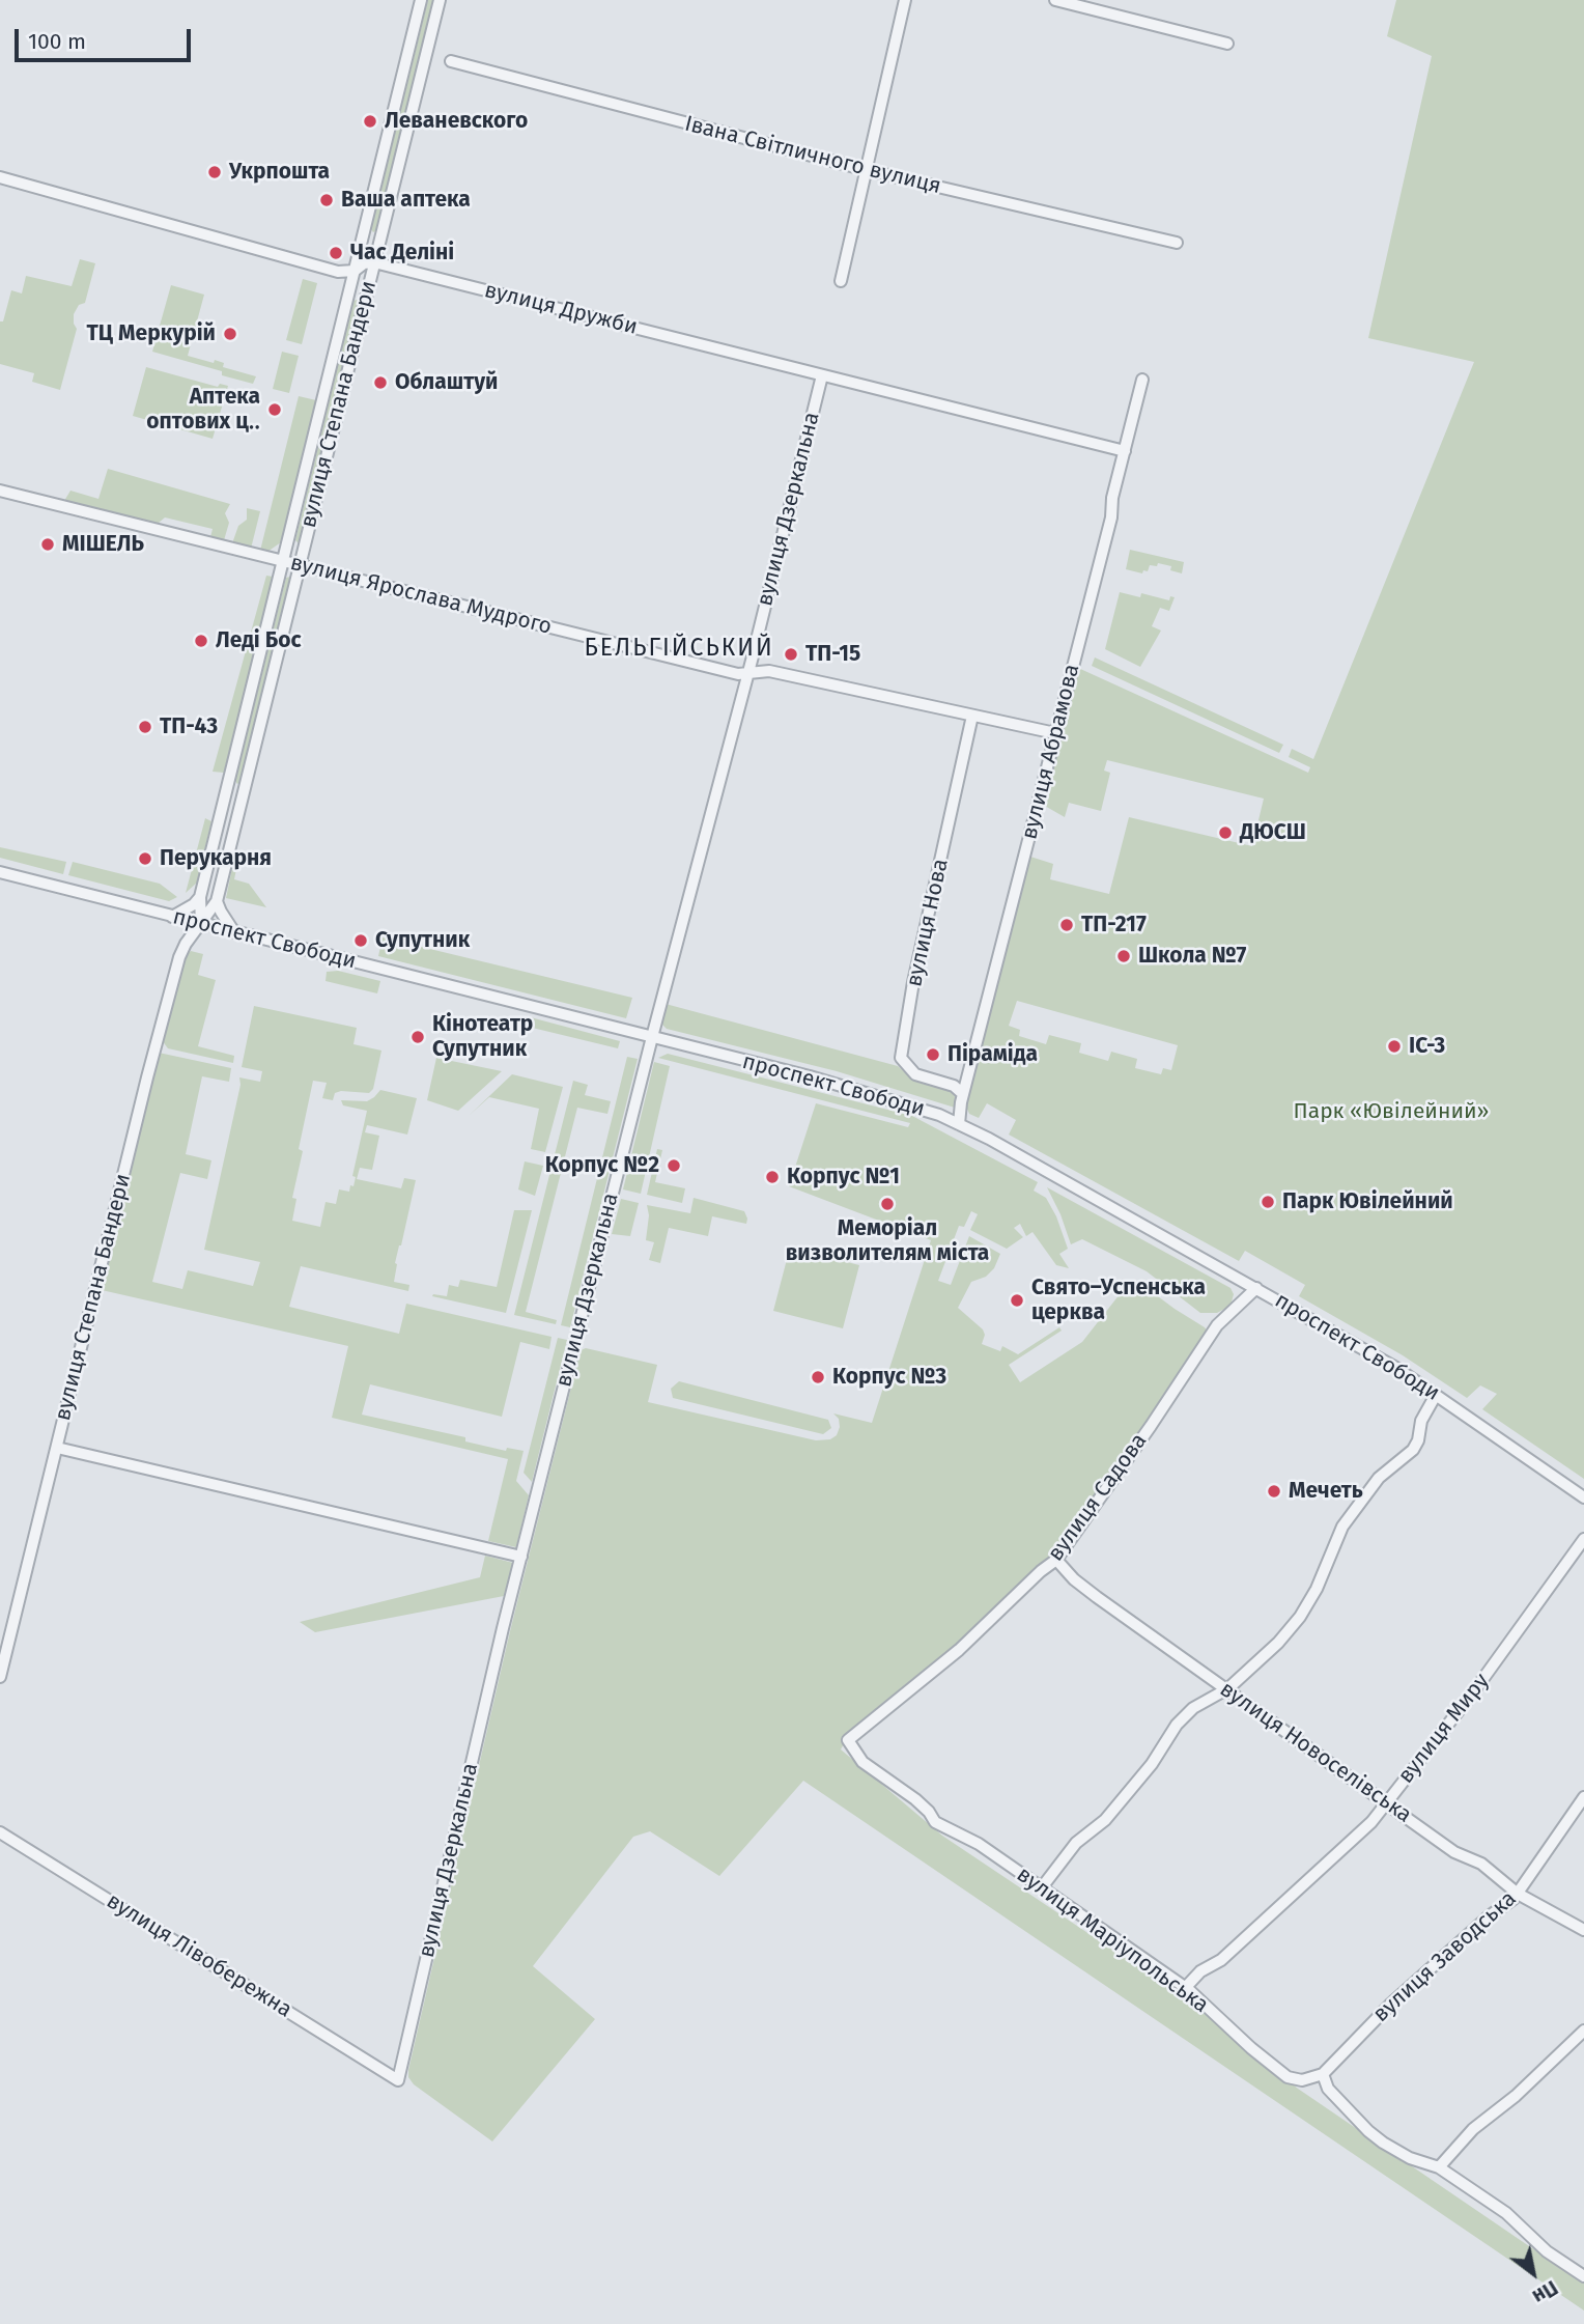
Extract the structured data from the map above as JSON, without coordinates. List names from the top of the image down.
{
  "streets": {
    "street": [
      "Івана Світличного вулиця",
      "вулиця Дружби",
      "вулиця Степана Бандери",
      "вулиця Дзеркальна",
      "вулиця Ярослава Мудрого",
      "вулиця Абрамова",
      "вулиця Нова",
      "проспект Свободи",
      "вулиця Садова",
      "вулиця Миру",
      "вулиця Новоселівська",
      "вулиця Маріупольська",
      "вулиця Лівобережна",
      "вулиця Заводська"
    ]
  },
  "crossings": [
    ["вулиця Дружби", "вулиця Степана Бандери"],
    ["вулиця Дружби", "вулиця Дзеркальна"],
    ["вулиця Дружби", "вулиця Абрамова"],
    ["вулиця Степана Бандери", "вулиця Ярослава Мудрого"],
    ["вулиця Степана Бандери", "проспект Свободи"],
    ["вулиця Дзеркальна", "вулиця Ярослава Мудрого"],
    ["вулиця Дзеркальна", "проспект Свободи"],
    ["вулиця Дзеркальна", "вулиця Лівобережна"],
    ["вулиця Ярослава Мудрого", "вулиця Абрамова"],
    ["вулиця Ярослава Мудрого", "вулиця Нова"],
    ["вулиця Абрамова", "вулиця Нова"],
    ["вулиця Абрамова", "проспект Свободи"],
    ["проспект Свободи", "вулиця Садова"],
    ["вулиця Садова", "вулиця Новоселівська"],
    ["вулиця Садова", "вулиця Маріупольська"],
    ["вулиця Миру", "вулиця Новоселівська"],
    ["вулиця Миру", "вулиця Маріупольська"],
    ["вулиця Новоселівська", "вулиця Заводська"],
    ["вулиця Маріупольська", "вулиця Заводська"]
  ],
  "districts": ["БЕЛЬГІЙСЬКИЙ"],
  "parks": ["Парк «Ювілейний»"],
  "places": [
    "Леваневского",
    "Укрпошта",
    "Ваша аптека",
    "Час Деліні",
    "ТЦ Меркурій",
    "Облаштуй",
    "Аптека оптових ц‥",
    "МІШЕЛЬ",
    "Леді Бос",
    "ТП-15",
    "ТП-43",
    "ДЮСШ",
    "Перукарня",
    "ТП-217",
    "Супутник",
    "Школа №7",
    "Кінотеатр Супутник",
    "ІС-3",
    "Піраміда",
    "Корпус №2",
    "Корпус №1",
    "Парк Ювілейний",
    "Меморіал визволителям міста",
    "Свято–Успенська церква",
    "Корпус №3",
    "Мечеть"
  ],
  "scale_bar": "100 m",
  "north": "bottom right"
}
